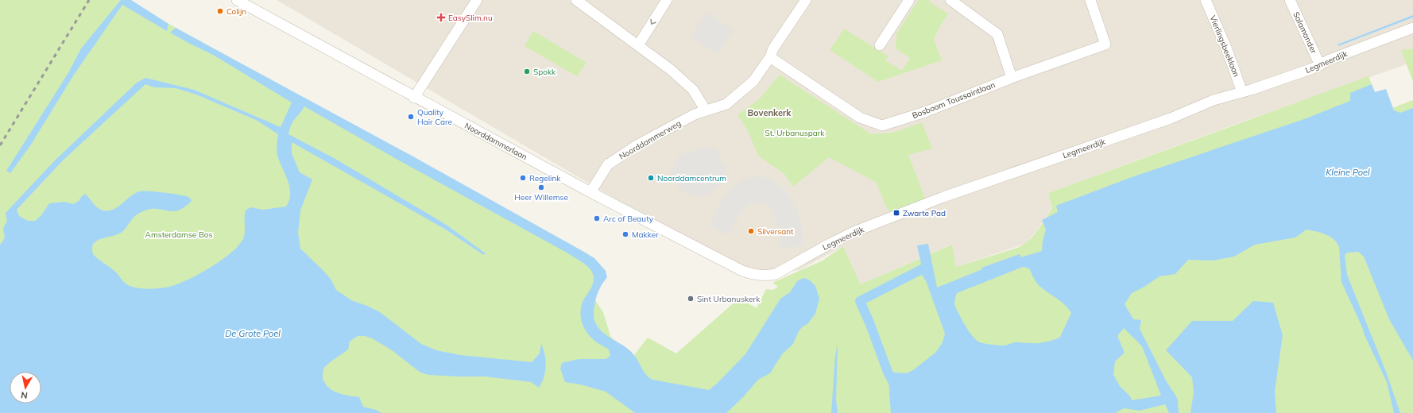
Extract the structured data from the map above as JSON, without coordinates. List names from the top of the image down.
{
  "streets": {
    "street": [
      "Salamander",
      "Vierlingsbeeklaan",
      "Legmeerdijk",
      "Bosboom Toussaintlaan",
      "Noorddammerweg",
      "Noorddammerlaan"
    ]
  },
  "crossings": [
    ["Salamander", "Legmeerdijk"],
    ["Vierlingsbeeklaan", "Legmeerdijk"],
    ["Legmeerdijk", "Noorddammerlaan"],
    ["Bosboom Toussaintlaan", "Noorddammerweg"],
    ["Noorddammerweg", "Noorddammerlaan"]
  ],
  "districts": ["Bovenkerk"],
  "water": ["Kleine Poel", "De Grote Poel"],
  "parks": ["St. Urbanuspark", "Amsterdamse Bos"],
  "places": {
    "other": [
      "Colijn",
      "Spokk",
      "Quality Hair Care",
      "Regelink",
      "Noorddamcentrum",
      "Heer Willemse",
      "Arc of Beauty",
      "Silversant",
      "Makker",
      "Sint Urbanuskerk"
    ],
    "health": ["EasySlim.nu"],
    "transit": ["Zwarte Pad"]
  },
  "north": "bottom"
}
